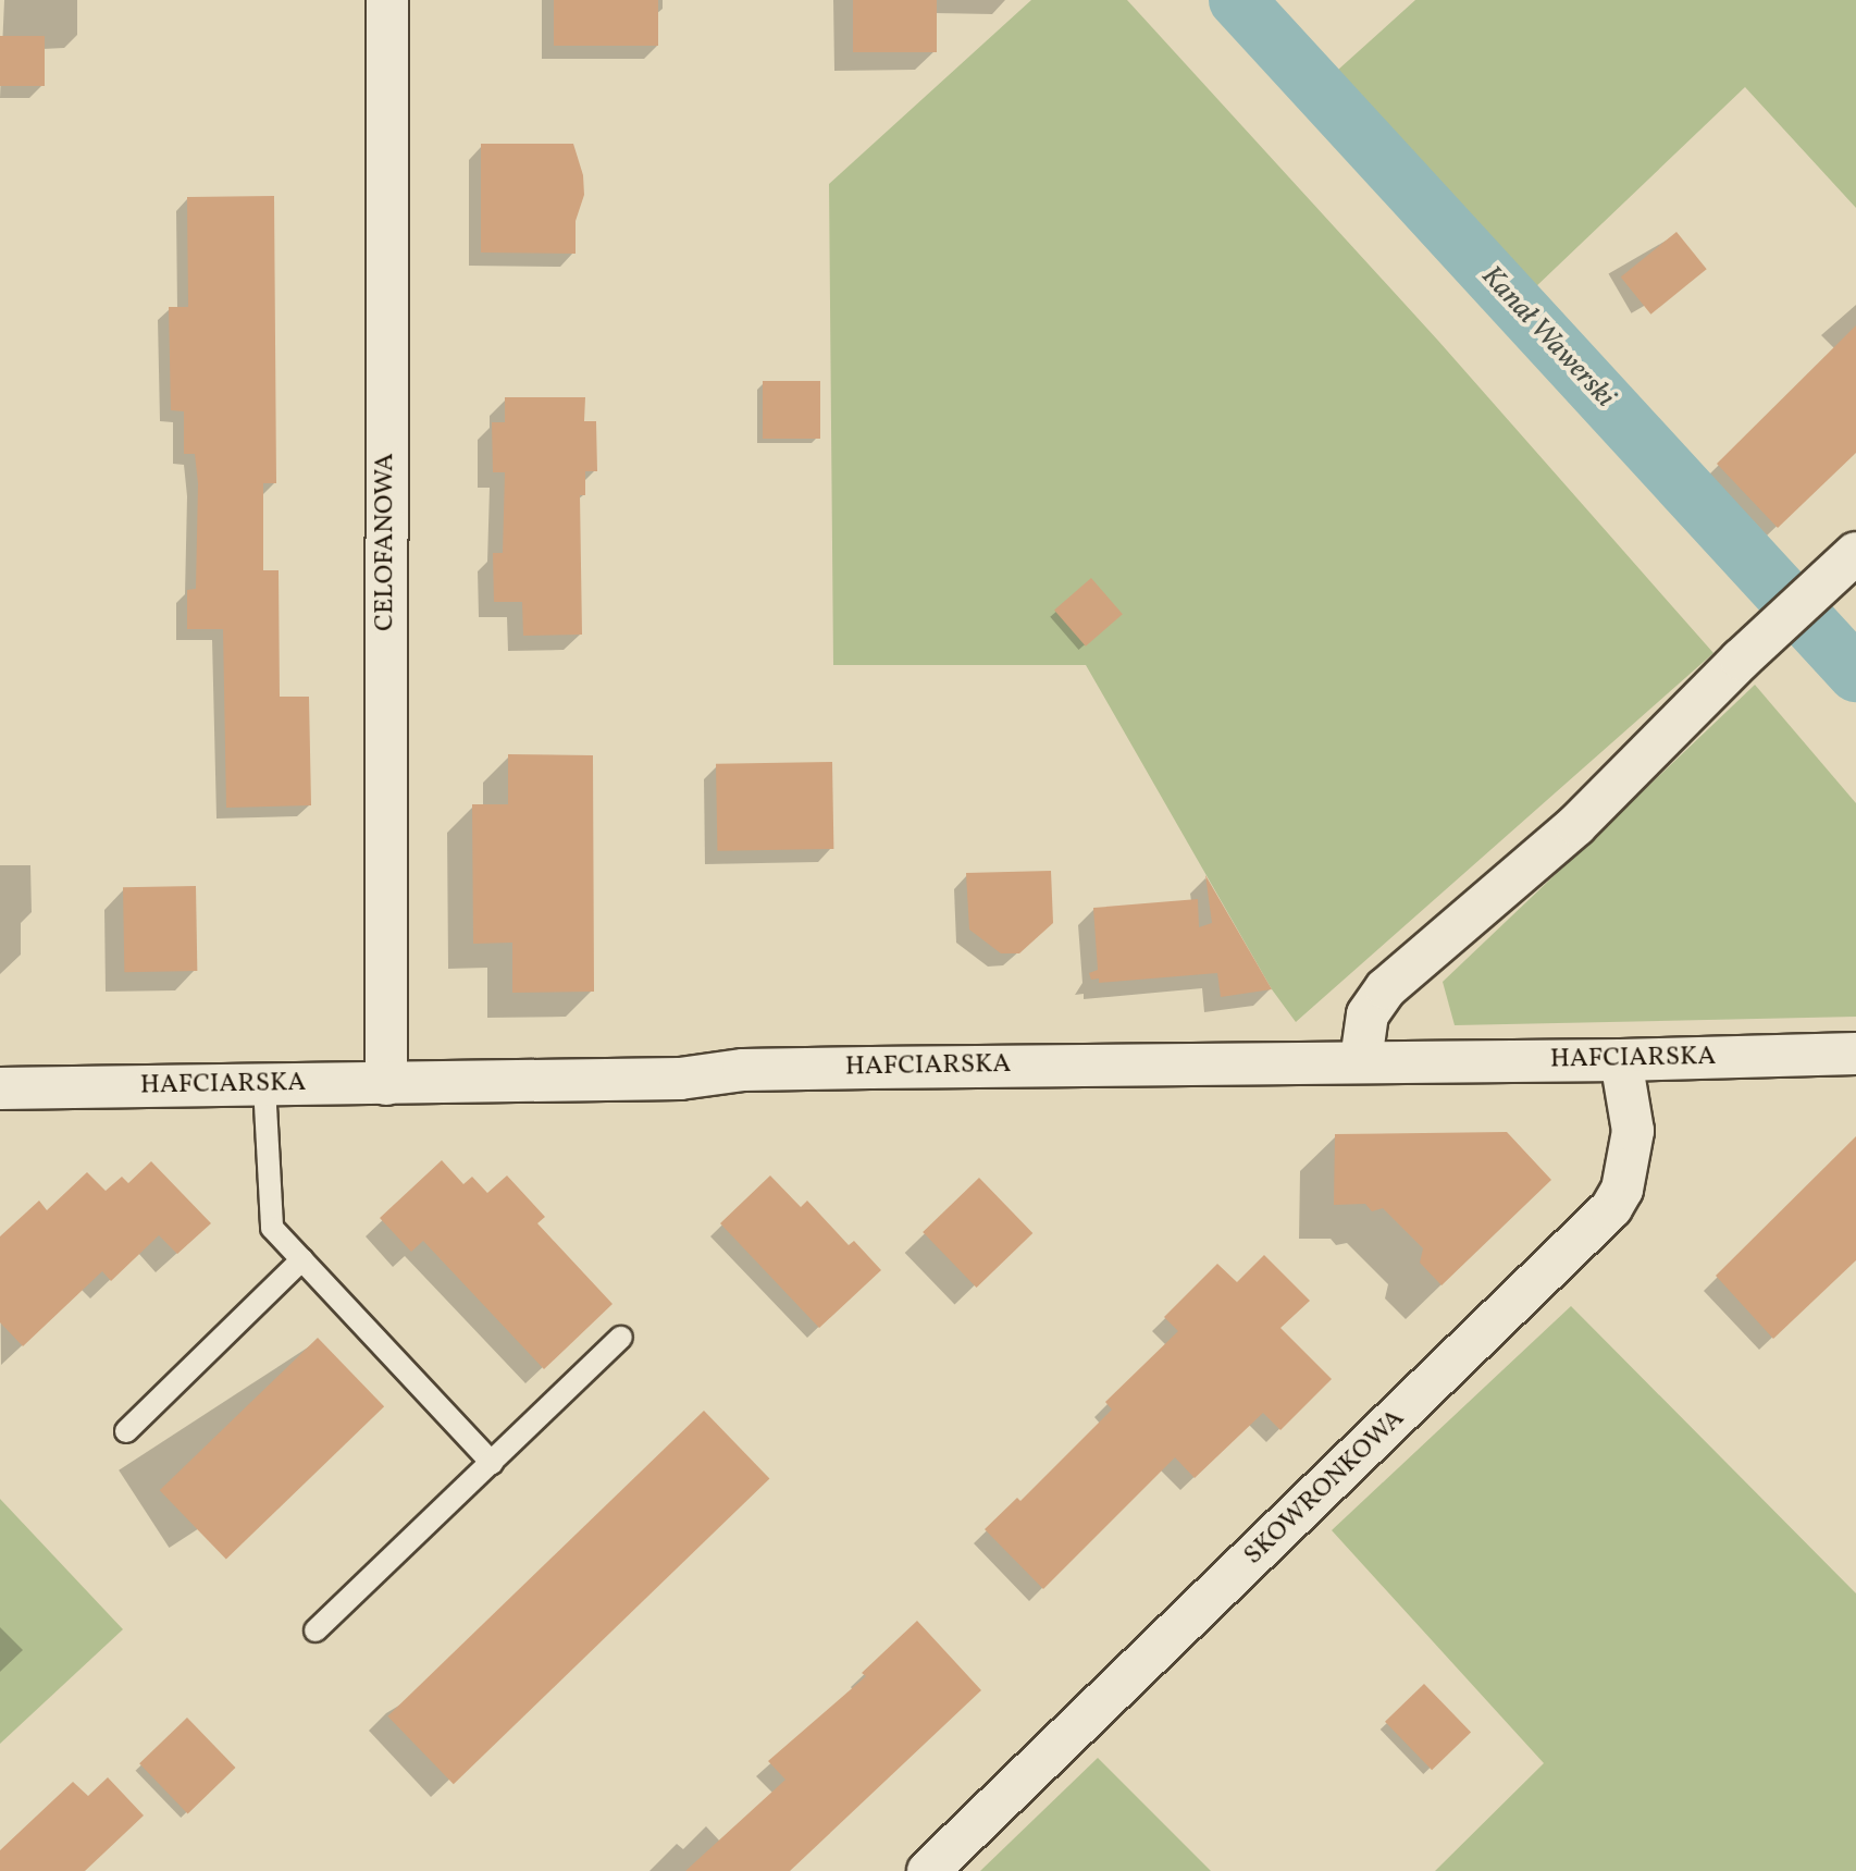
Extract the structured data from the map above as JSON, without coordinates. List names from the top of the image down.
{
  "streets": {
    "street": ["CELOFANOWA", "HAFCIARSKA", "SKOWRONKOWA"]
  },
  "crossings": [
    ["CELOFANOWA", "HAFCIARSKA"],
    ["HAFCIARSKA", "SKOWRONKOWA"]
  ],
  "water": ["Kanał Wawerski"]
}
